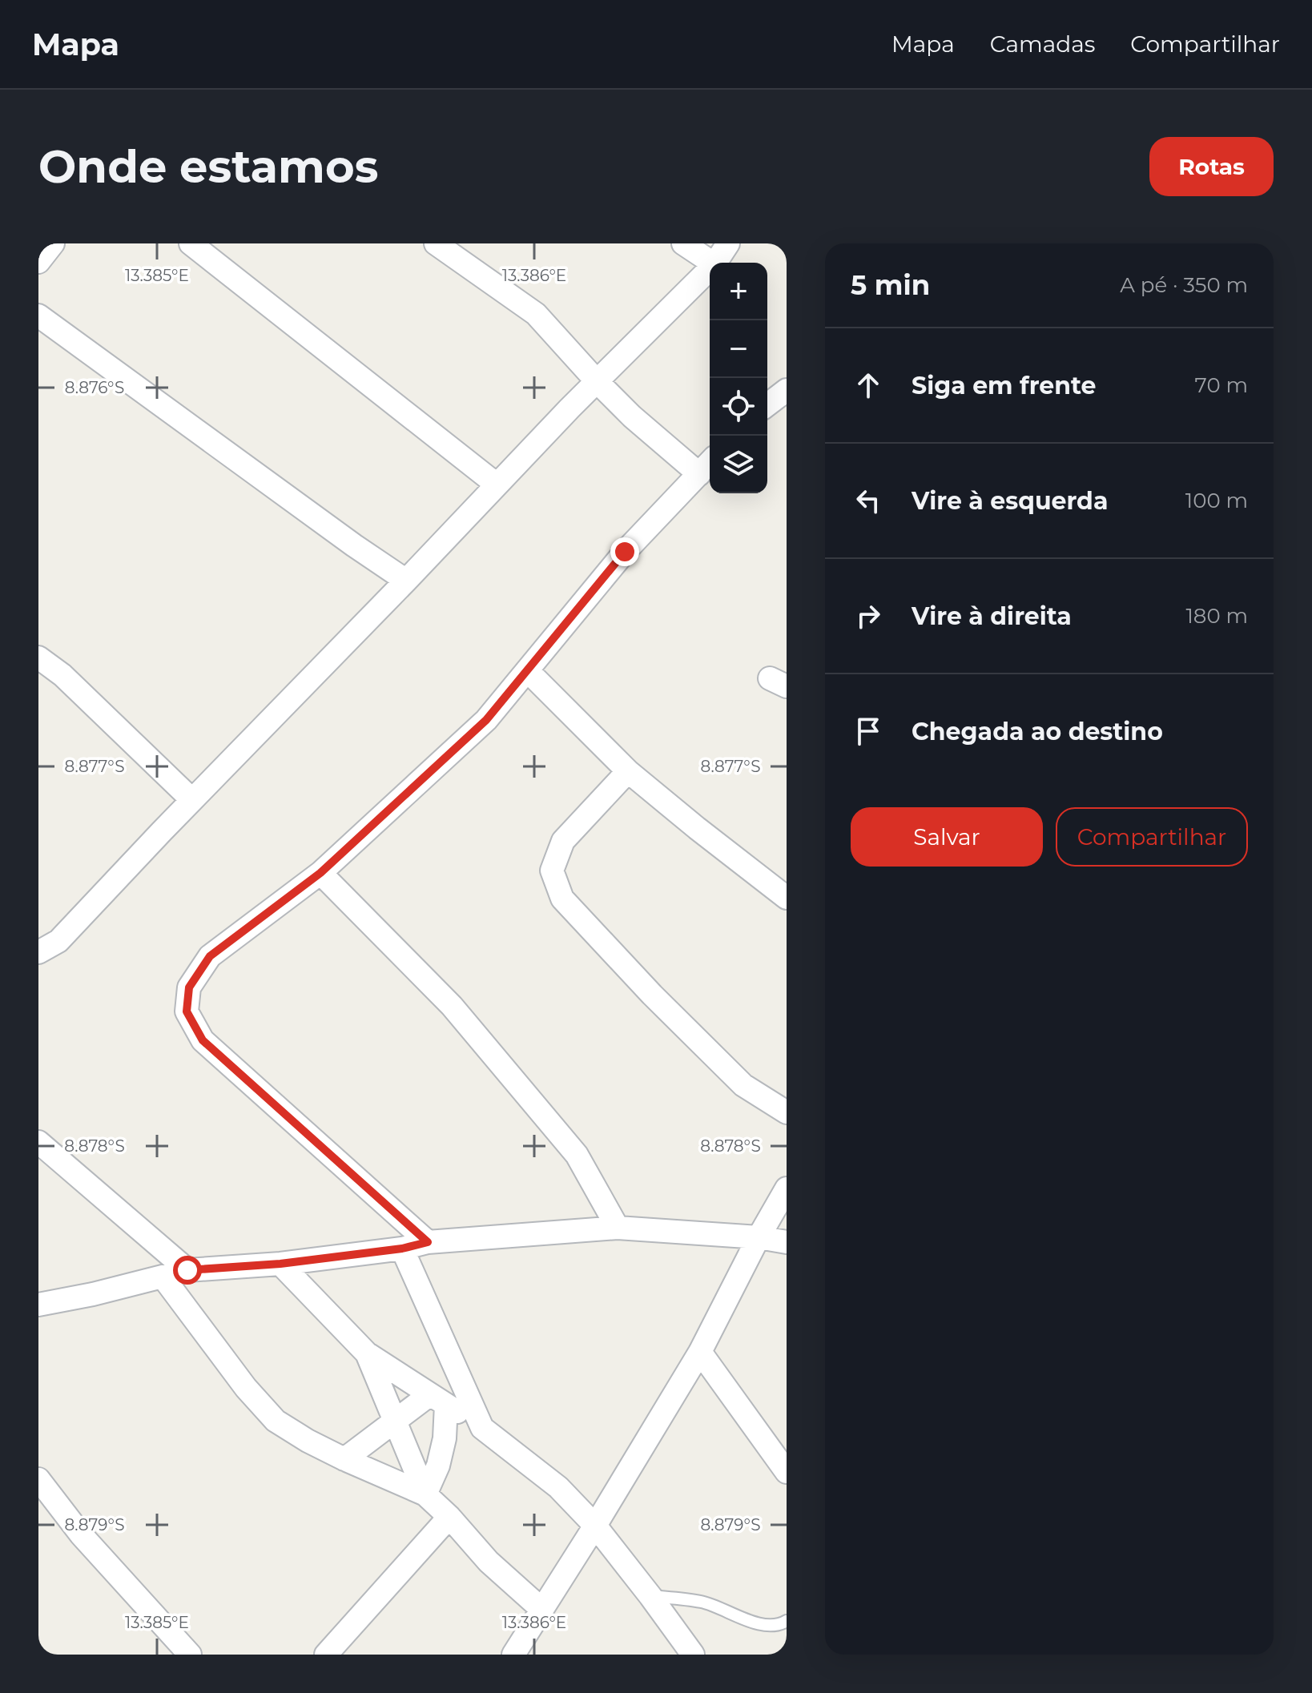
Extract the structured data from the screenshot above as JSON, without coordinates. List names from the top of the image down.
{
  "page": {
    "header": "Mapa",
    "nav": ["Mapa", "Camadas", "Compartilhar"],
    "buttons": [
      "Rotas",
      ["Salvar", "Compartilhar"]
    ],
    "title": "Onde estamos",
    "heading": ["5 min", "A pé · 350 m"],
    "map_buttons": ["+", "−"],
    "list": [
      ["Siga em frente", "70 m"],
      ["Vire à esquerda", "100 m"],
      ["Vire à direita", "180 m"],
      "Chegada ao destino"
    ]
  },
  "coordinates": [
    "13.385°E",
    "13.386°E",
    "8.876°S",
    "8.877°S",
    "8.878°S",
    "8.879°S"
  ]
}
